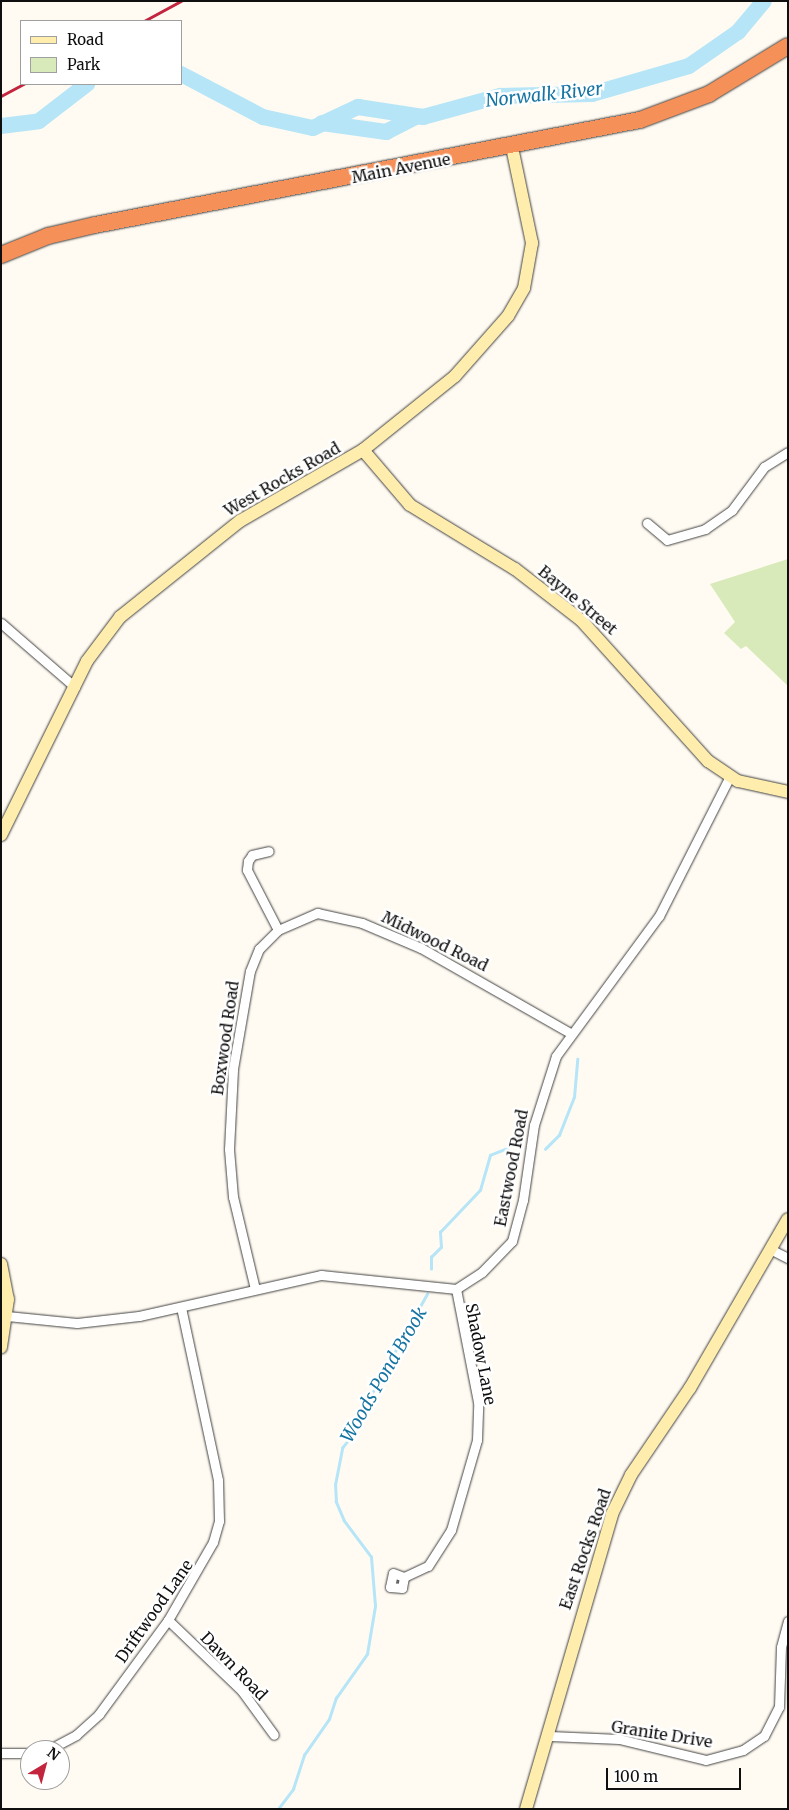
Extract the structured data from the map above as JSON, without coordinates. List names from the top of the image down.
{
  "streets": {
    "highway": ["Main Avenue"],
    "street": [
      "West Rocks Road",
      "Bayne Street",
      "Midwood Road",
      "Boxwood Road",
      "Eastwood Road",
      "Shadow Lane",
      "East Rocks Road",
      "Driftwood Lane",
      "Dawn Road",
      "Granite Drive"
    ]
  },
  "crossings": [
    ["Main Avenue", "West Rocks Road"],
    ["West Rocks Road", "Bayne Street"],
    ["Bayne Street", "Eastwood Road"],
    ["Midwood Road", "Boxwood Road"],
    ["Midwood Road", "Eastwood Road"],
    ["Eastwood Road", "Shadow Lane"],
    ["East Rocks Road", "Granite Drive"],
    ["Driftwood Lane", "Dawn Road"]
  ],
  "water": ["Norwalk River", "Woods Pond Brook"],
  "legend": ["Road", "Park"],
  "scale_bar": "100 m",
  "north": "top right"
}
